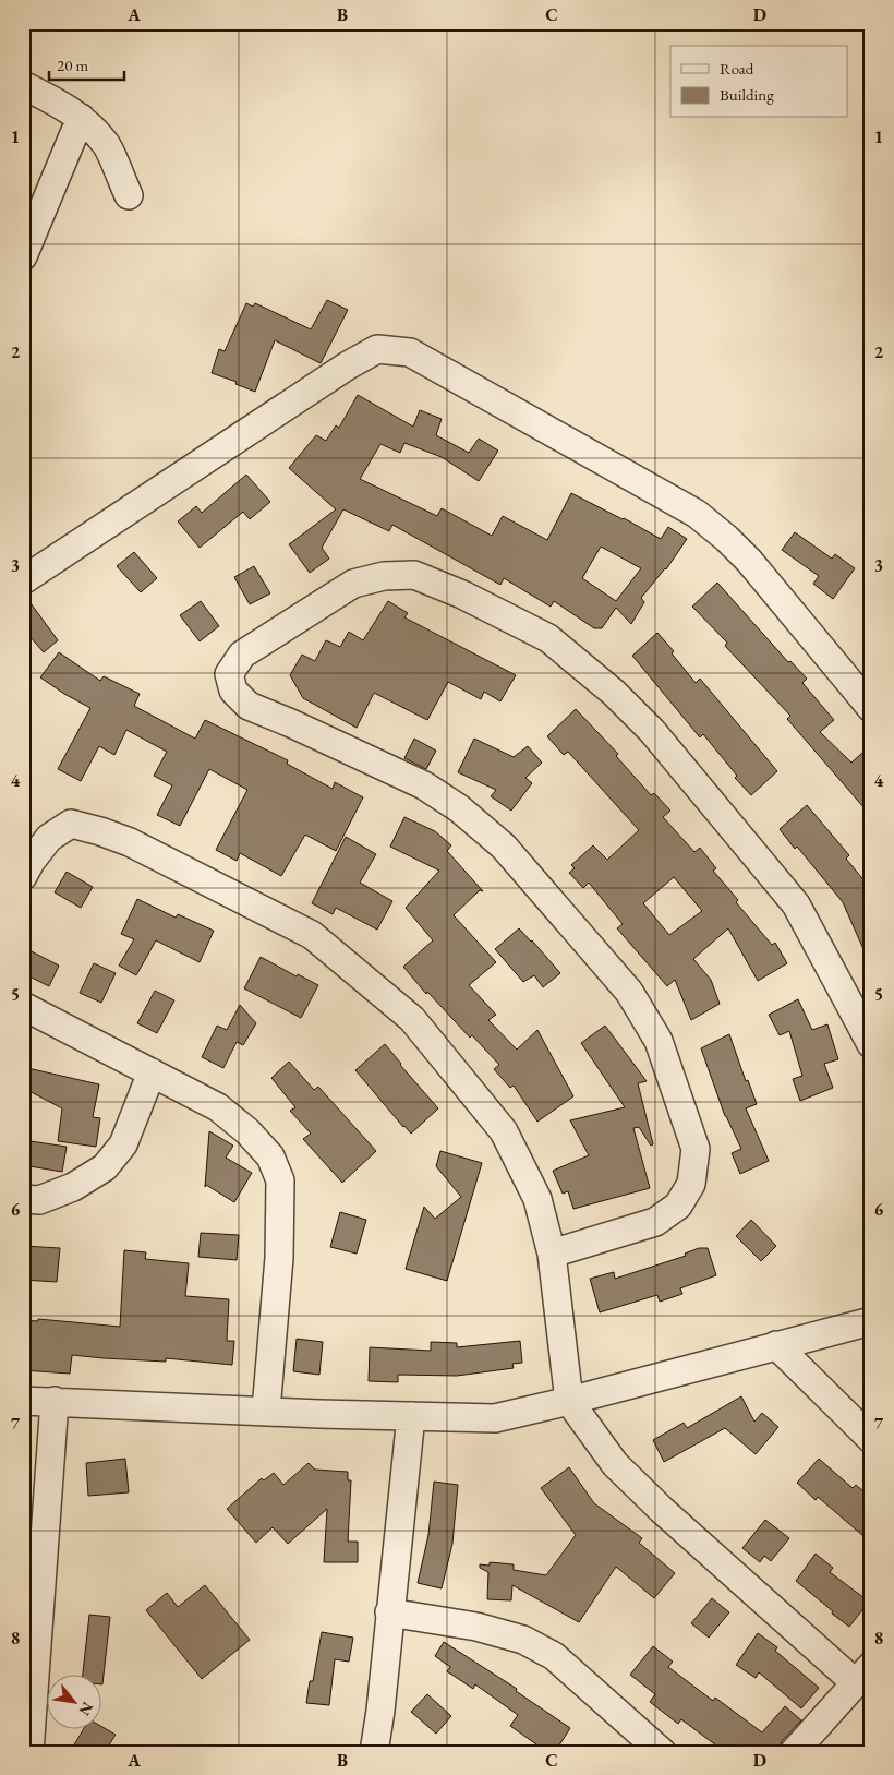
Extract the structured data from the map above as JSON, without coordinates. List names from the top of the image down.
{
  "legend": ["Road", "Building"],
  "scale_bar": "20 m",
  "north": "bottom right",
  "grid": {
    "columns": [
      "A",
      "B",
      "C",
      "D"
    ],
    "rows": [
      "1",
      "2",
      "3",
      "4",
      "5",
      "6",
      "7",
      "8"
    ]
  }
}
